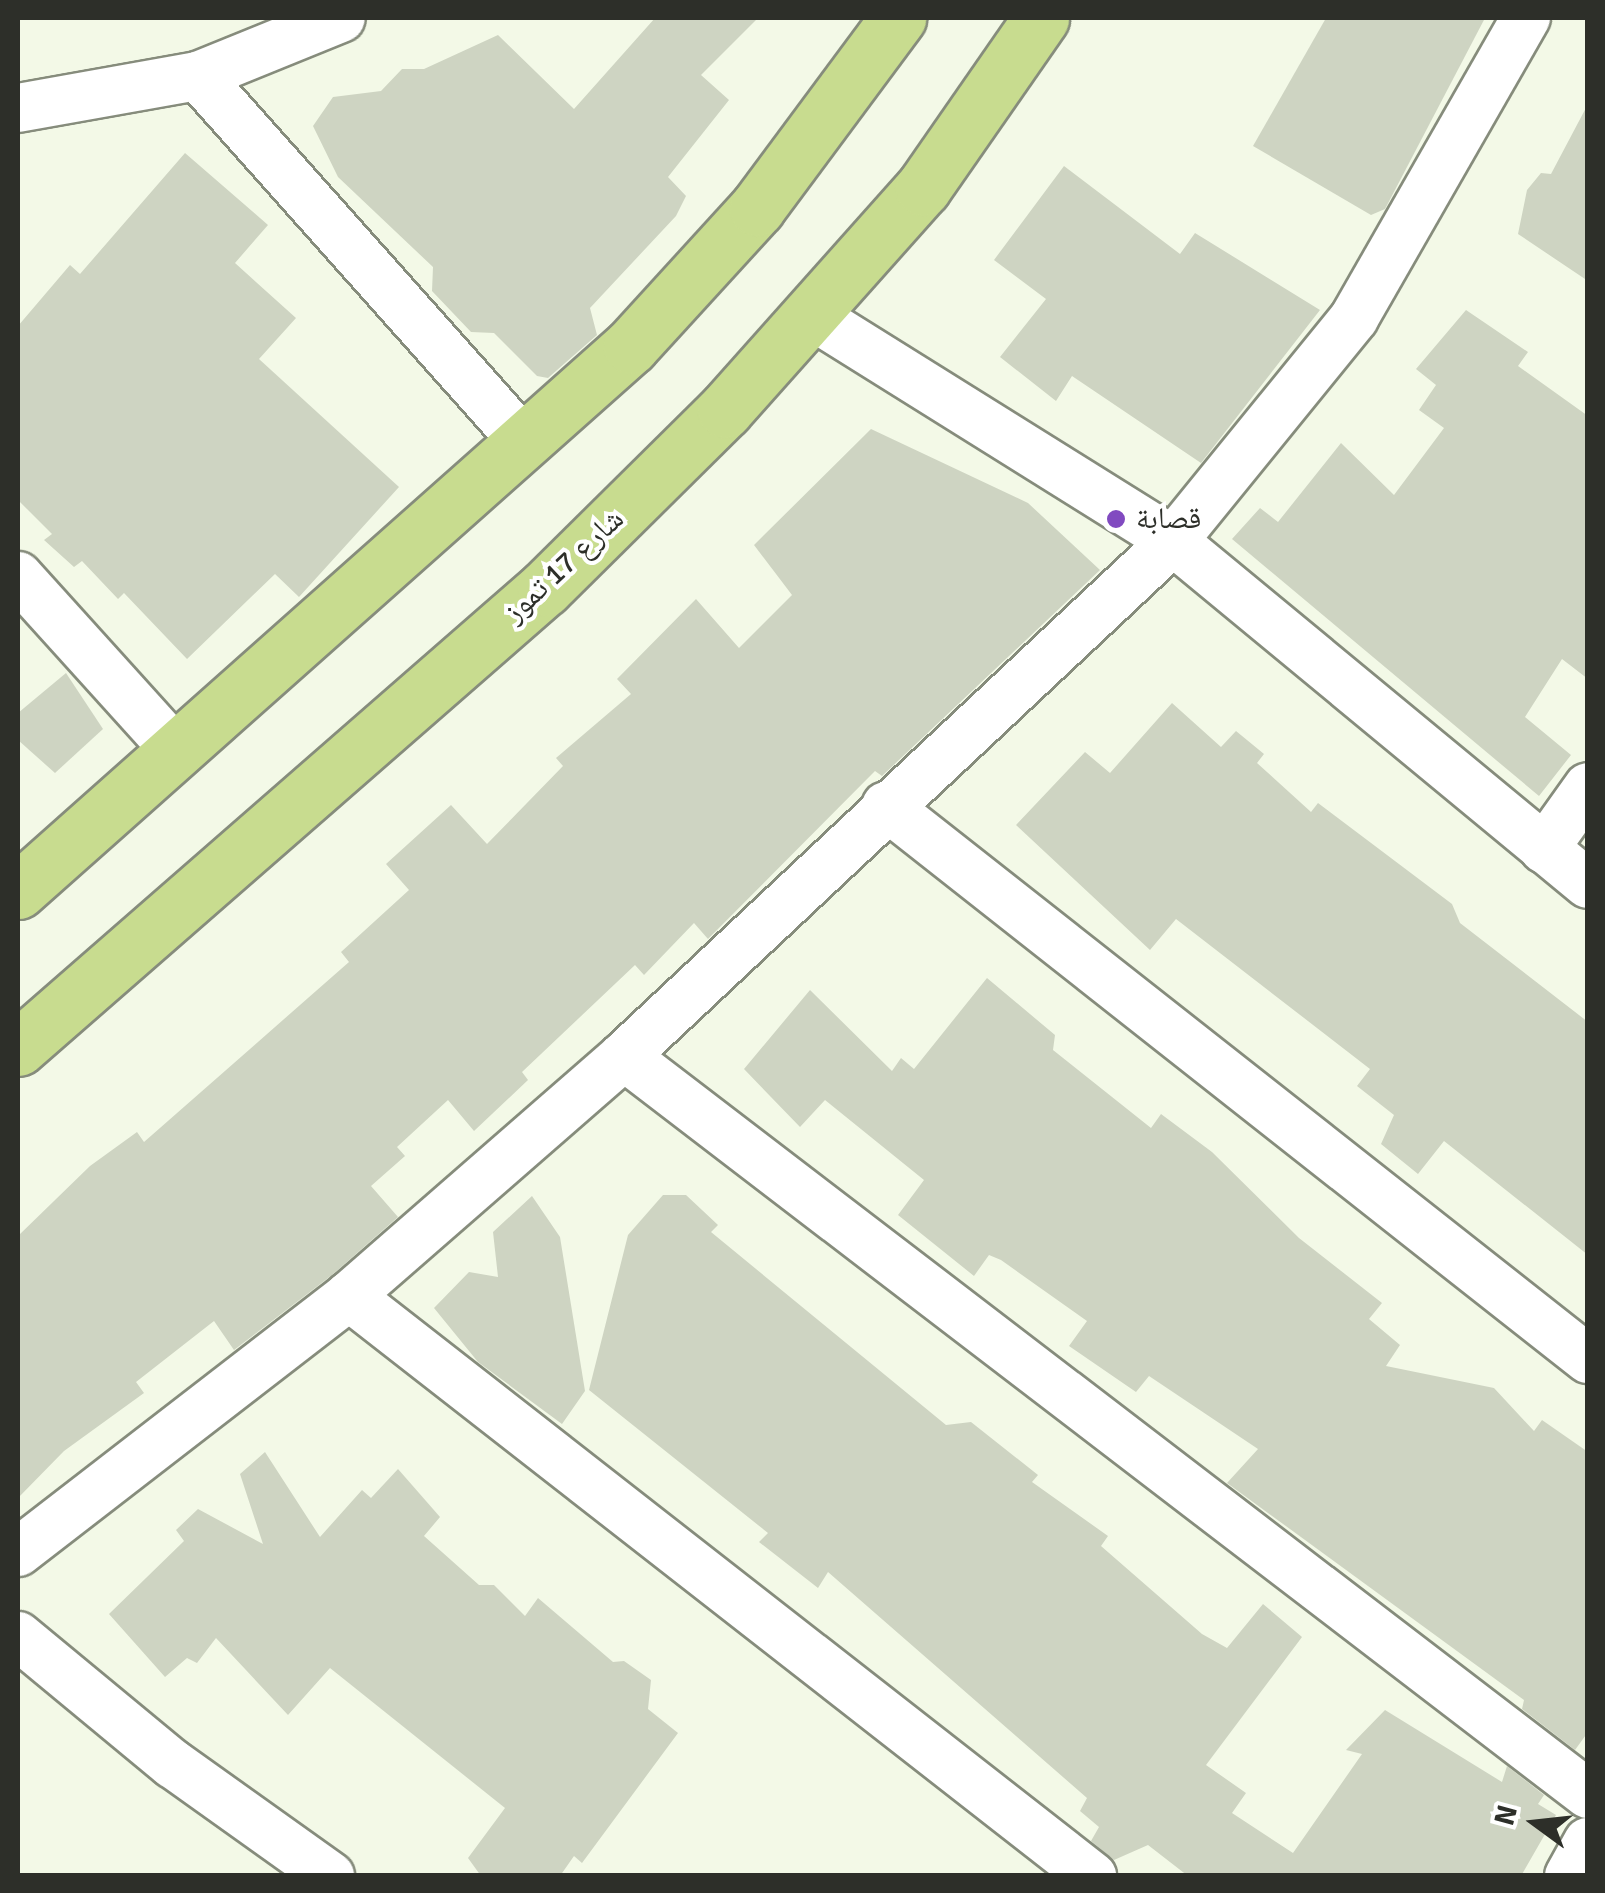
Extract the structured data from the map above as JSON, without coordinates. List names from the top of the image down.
{
  "streets": {
    "main road": ["شارع 17 تموز"]
  },
  "places": ["قصابة"],
  "north": "left"
}
